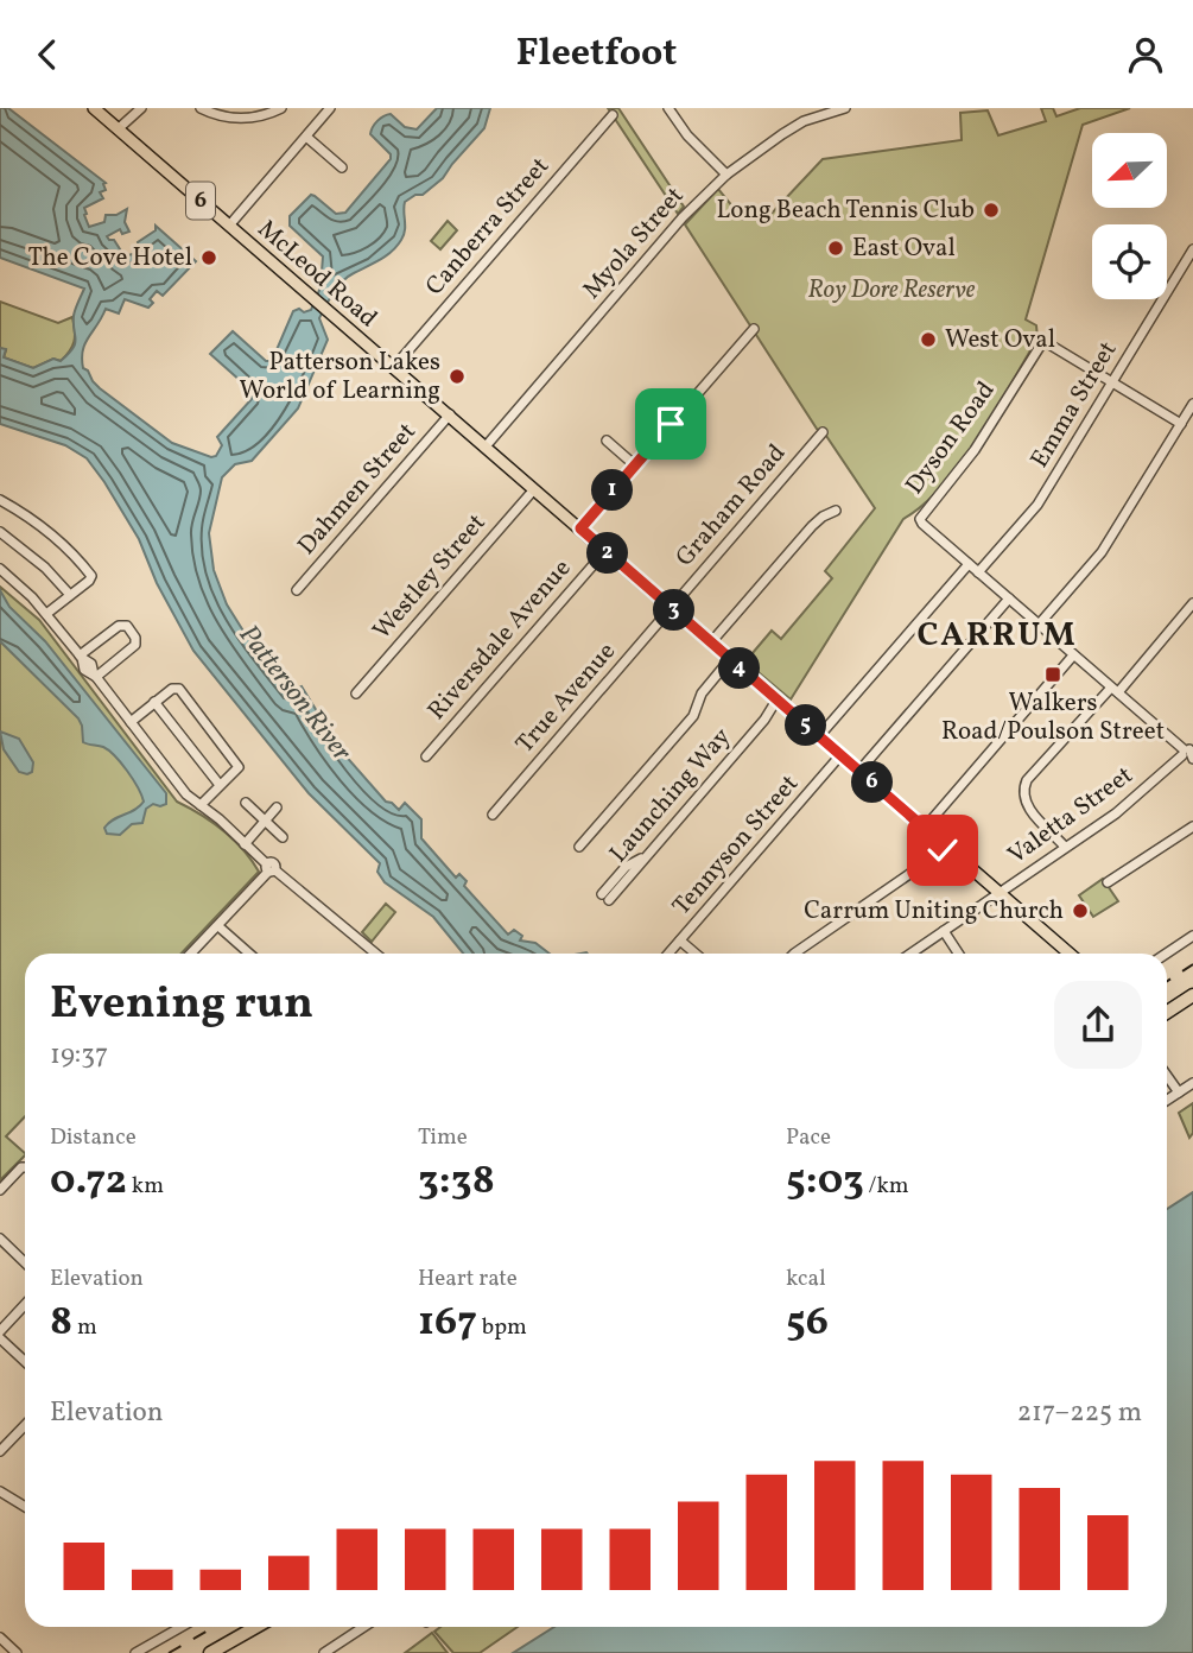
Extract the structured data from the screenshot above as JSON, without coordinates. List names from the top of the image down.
{
  "streets": {
    "main road": ["6", "McLeod Road"],
    "street": [
      "Canberra Street",
      "Myola Street",
      "Emma Street",
      "Dyson Road",
      "Dahmen Street",
      "Graham Road",
      "Westley Street",
      "Riversdale Avenue",
      "True Avenue",
      "Launching Way",
      "Valetta Street",
      "Tennyson Street"
    ]
  },
  "crossings": [
    ["Canberra Street", "McLeod Road"],
    ["Myola Street", "McLeod Road"],
    ["McLeod Road", "Dahmen Street"],
    ["McLeod Road", "Graham Road"],
    ["McLeod Road", "Westley Street"],
    ["McLeod Road", "Riversdale Avenue"],
    ["McLeod Road", "True Avenue"],
    ["McLeod Road", "Launching Way"],
    ["McLeod Road", "Valetta Street"],
    ["McLeod Road", "Tennyson Street"],
    ["Emma Street", "Dyson Road"],
    ["Graham Road", "True Avenue"]
  ],
  "districts": ["CARRUM"],
  "water": ["Patterson River"],
  "parks": ["Roy Dore Reserve"],
  "places": {
    "other": [
      "Long Beach Tennis Club",
      "East Oval",
      "The Cove Hotel",
      "West Oval",
      "Patterson Lakes World of Learning",
      "Carrum Uniting Church"
    ],
    "transit": ["Walkers Road/Poulson Street"]
  },
  "north": "bottom left",
  "page": {
    "header": "Fleetfoot",
    "pins": [
      "1",
      "2",
      "3",
      "4",
      "5",
      "6"
    ],
    "heading": ["Evening run", "19:37"],
    "stats": [
      ["Distance", "0.72 km"],
      ["Time", "3:38"],
      ["Pace", "5:03 /km"],
      ["Elevation", "8 m"],
      ["Heart rate", "167 bpm"],
      ["kcal", "56"]
    ],
    "chart": ["Elevation", "217–225 m"]
  }
}
